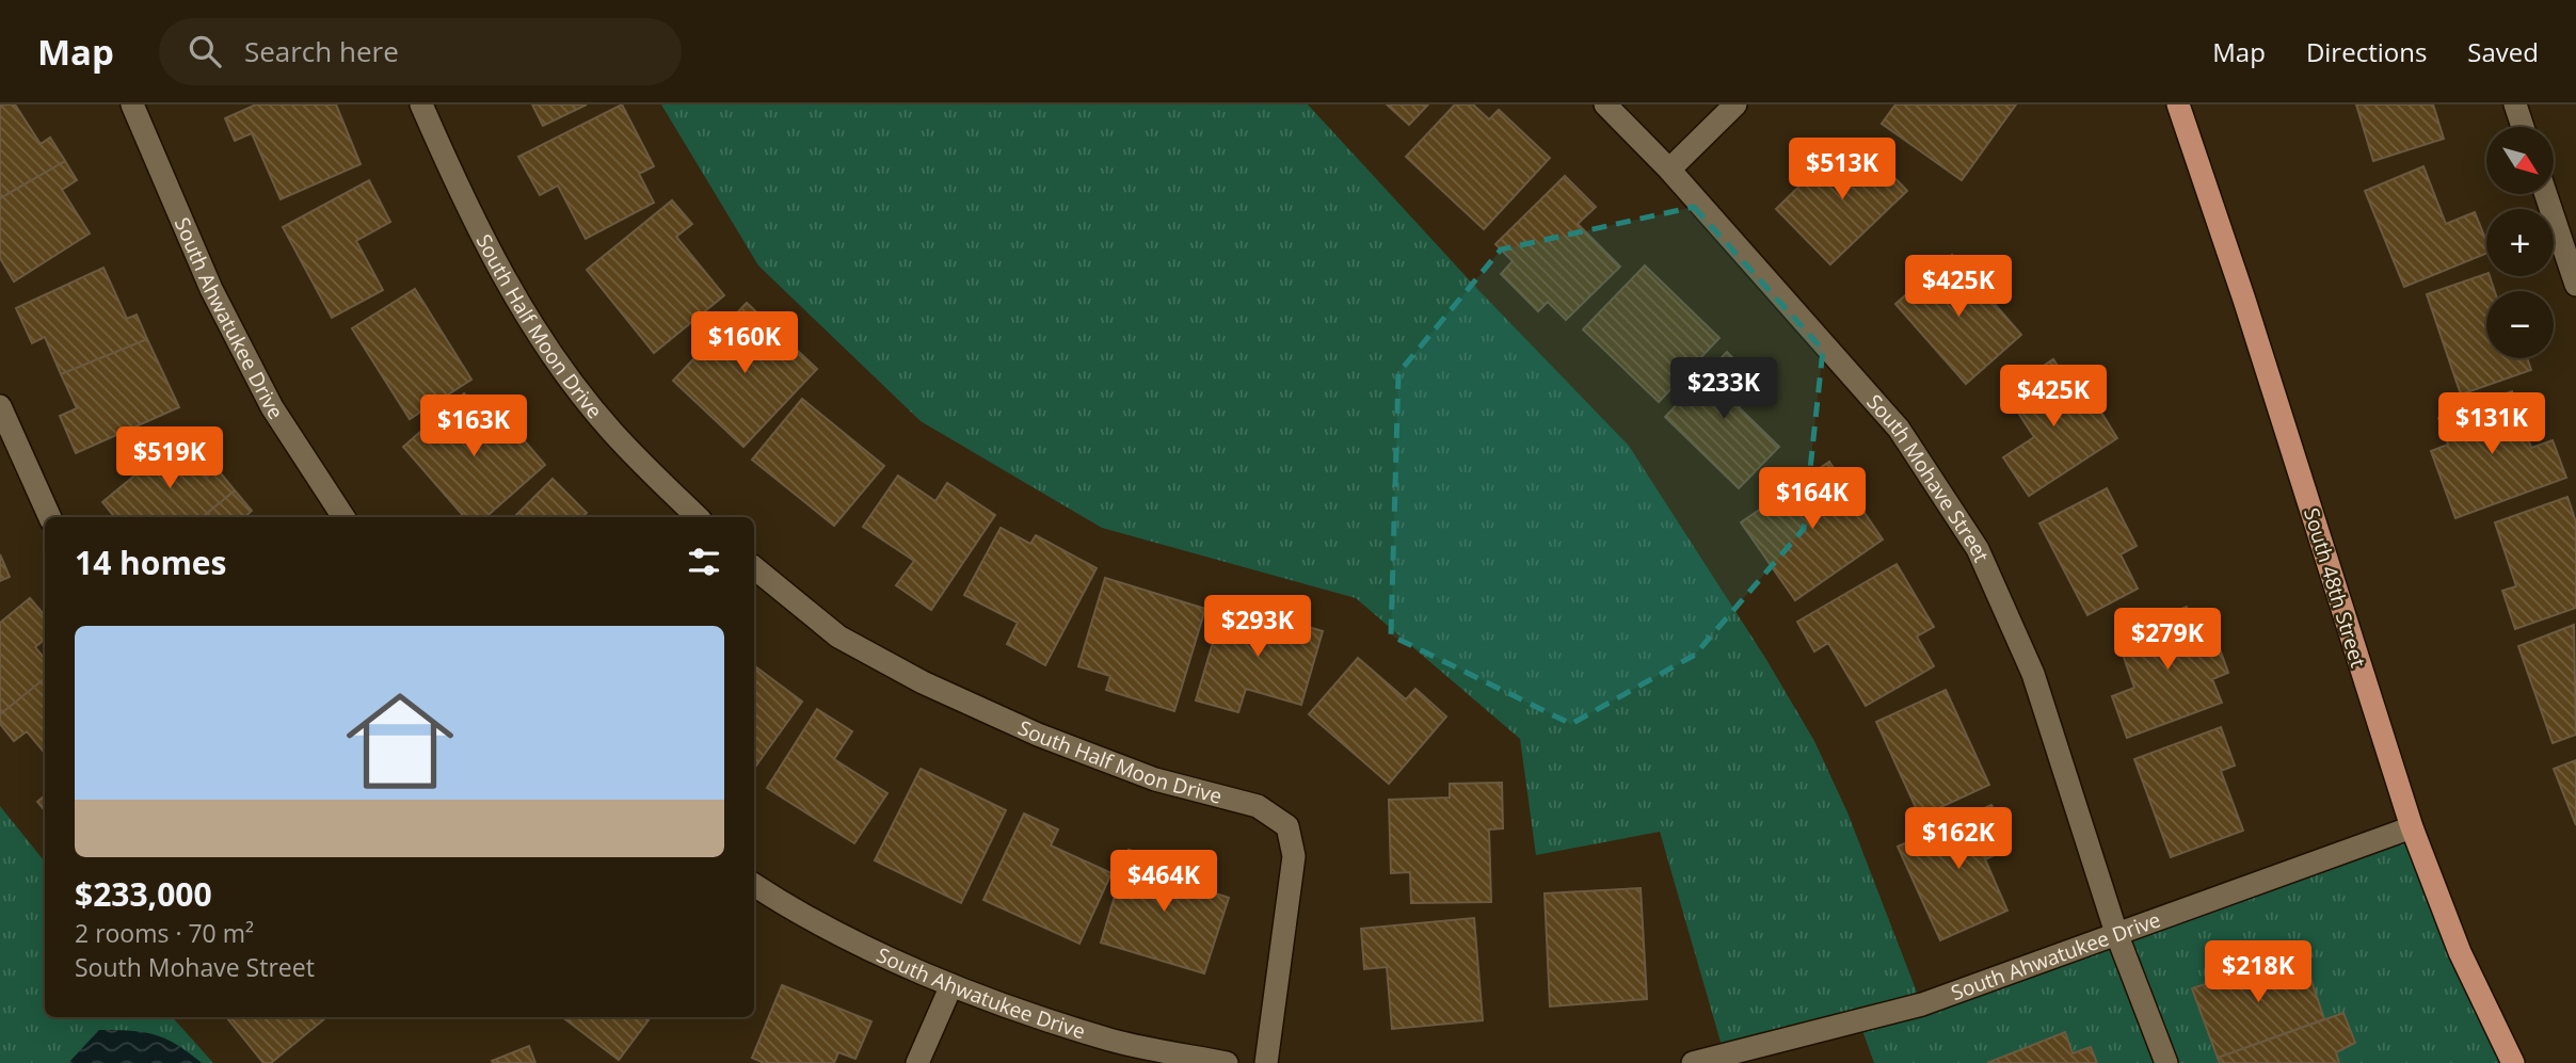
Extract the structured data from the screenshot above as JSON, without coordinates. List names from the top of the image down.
{
  "streets": {
    "main road": ["South 48th Street"],
    "street": ["South Ahwatukee Drive", "South Half Moon Drive", "South Mohave Street"]
  },
  "crossings": [
    ["South Ahwatukee Drive", "South Mohave Street"],
    ["South Ahwatukee Drive", "South 48th Street"]
  ],
  "north": "bottom right",
  "page": {
    "header": "Map",
    "search": "Search here",
    "nav": ["Map", "Directions", "Saved"],
    "map_buttons": ["+", "−"],
    "price": [
      "$513K",
      "$425K",
      "$160K",
      "$233K",
      "$425K",
      "$131K",
      "$163K",
      "$519K",
      "$164K",
      "$293K",
      "$279K",
      "$162K",
      "$464K",
      "$218K"
    ],
    "heading": "14 homes",
    "list": [
      {
        "name": "$233,000",
        "note": "2 rooms · 70 m² · South Mohave Street"
      }
    ]
  }
}
